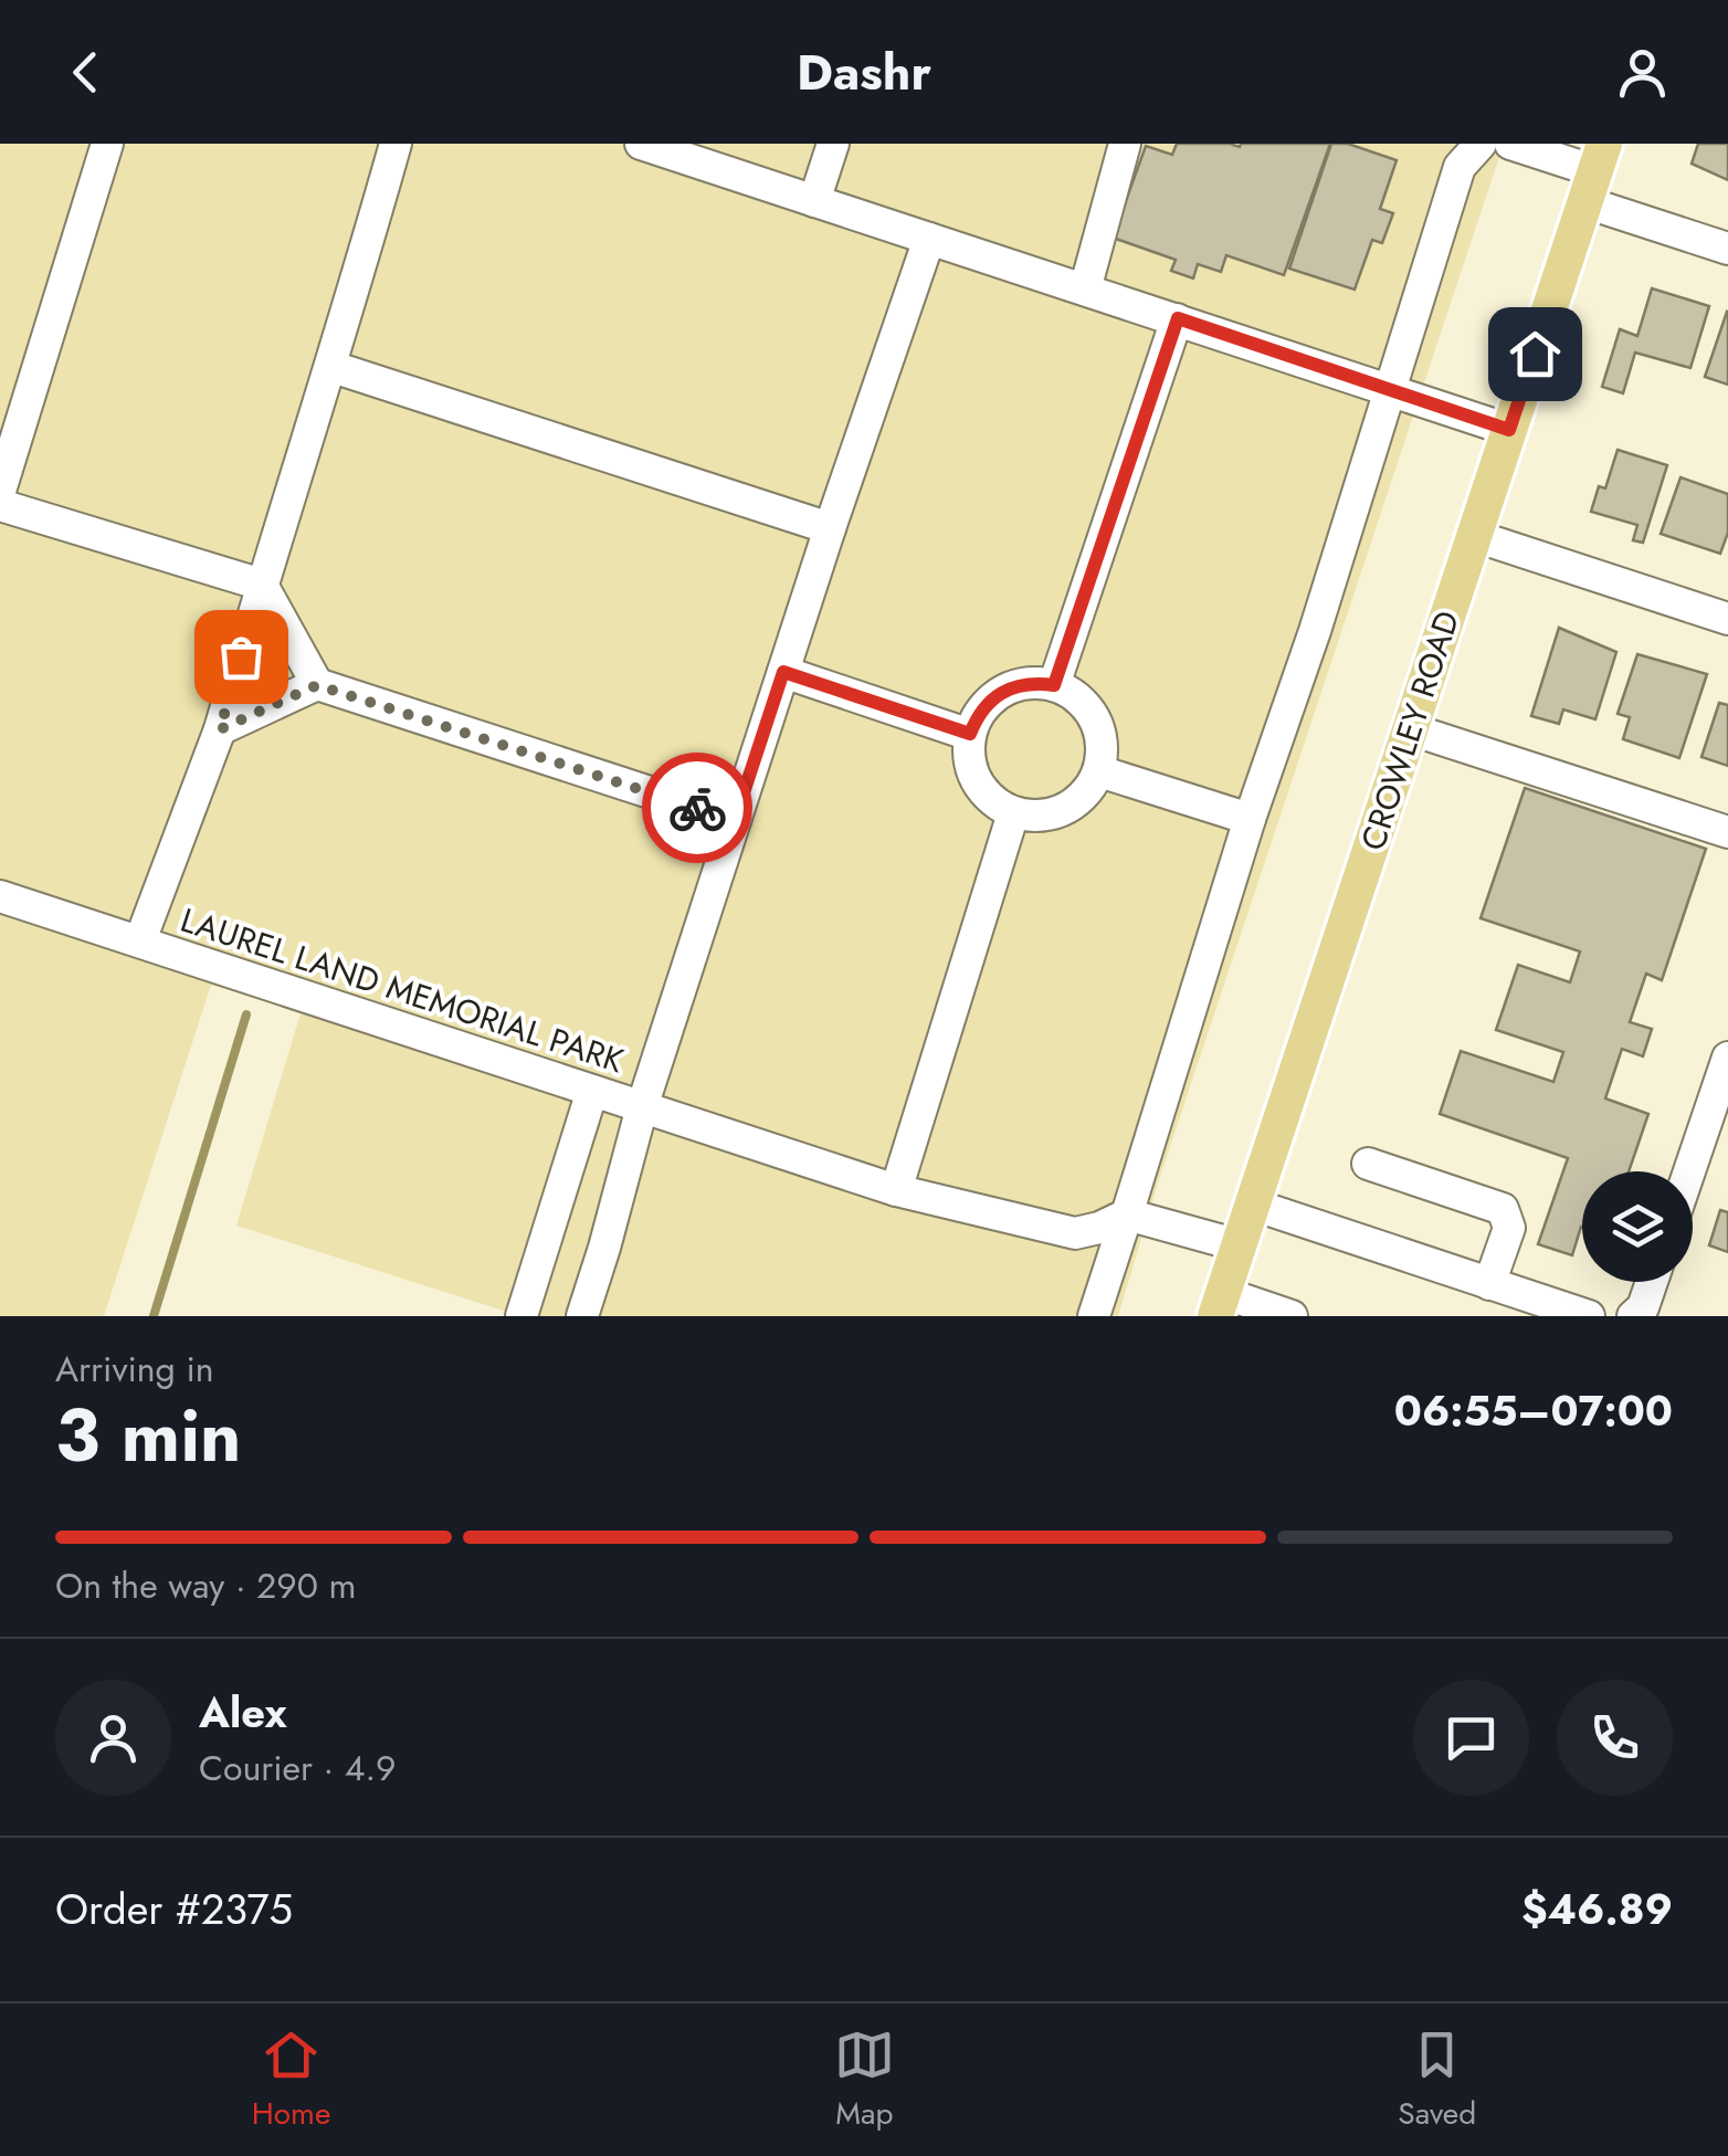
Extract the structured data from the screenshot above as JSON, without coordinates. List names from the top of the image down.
{
  "streets": {
    "main road": ["CROWLEY ROAD"],
    "street": ["LAUREL LAND MEMORIAL PARK"]
  },
  "page": {
    "header": "Dashr",
    "heading": ["3 min", "Arriving in", "06:55–07:00"],
    "panel": [
      "Alex",
      "Courier · 4.9",
      "Order #2375",
      "$46.89"
    ],
    "bar": "On the way · 290 m",
    "tabs": ["Home", "Map", "Saved"]
  }
}
